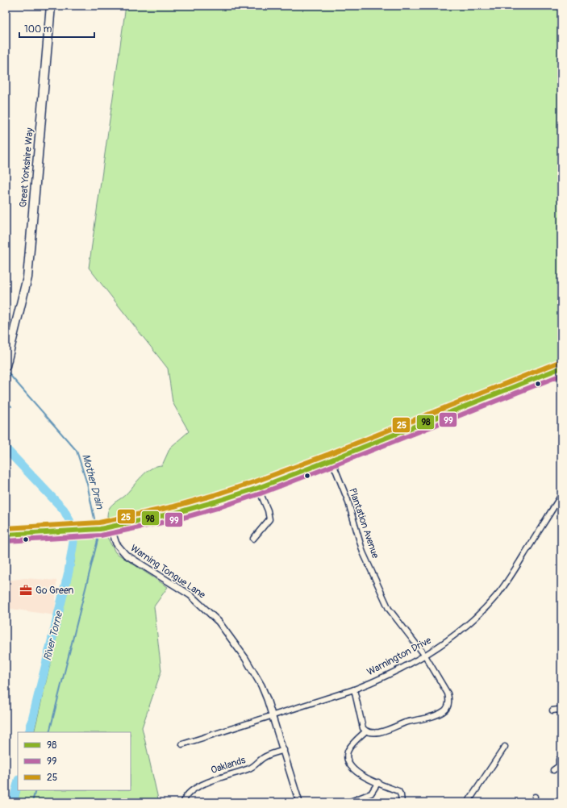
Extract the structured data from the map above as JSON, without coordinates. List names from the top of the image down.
{
  "streets": {
    "highway": ["Great Yorkshire Way"],
    "street": [
      "Plantation Avenue",
      "Warning Tongue Lane",
      "Warnington Drive",
      "Oaklands"
    ]
  },
  "crossings": [
    ["Plantation Avenue", "Warnington Drive"],
    ["Warning Tongue Lane", "Warnington Drive"],
    ["Warning Tongue Lane", "Oaklands"]
  ],
  "water": ["Mother Drain", "River Torne"],
  "places": {
    "office": ["Go Green"]
  },
  "lines": ["transit line 25", "transit line 98", "transit line 99"],
  "legend": ["98", "99", "25"],
  "scale_bar": "100 m"
}
